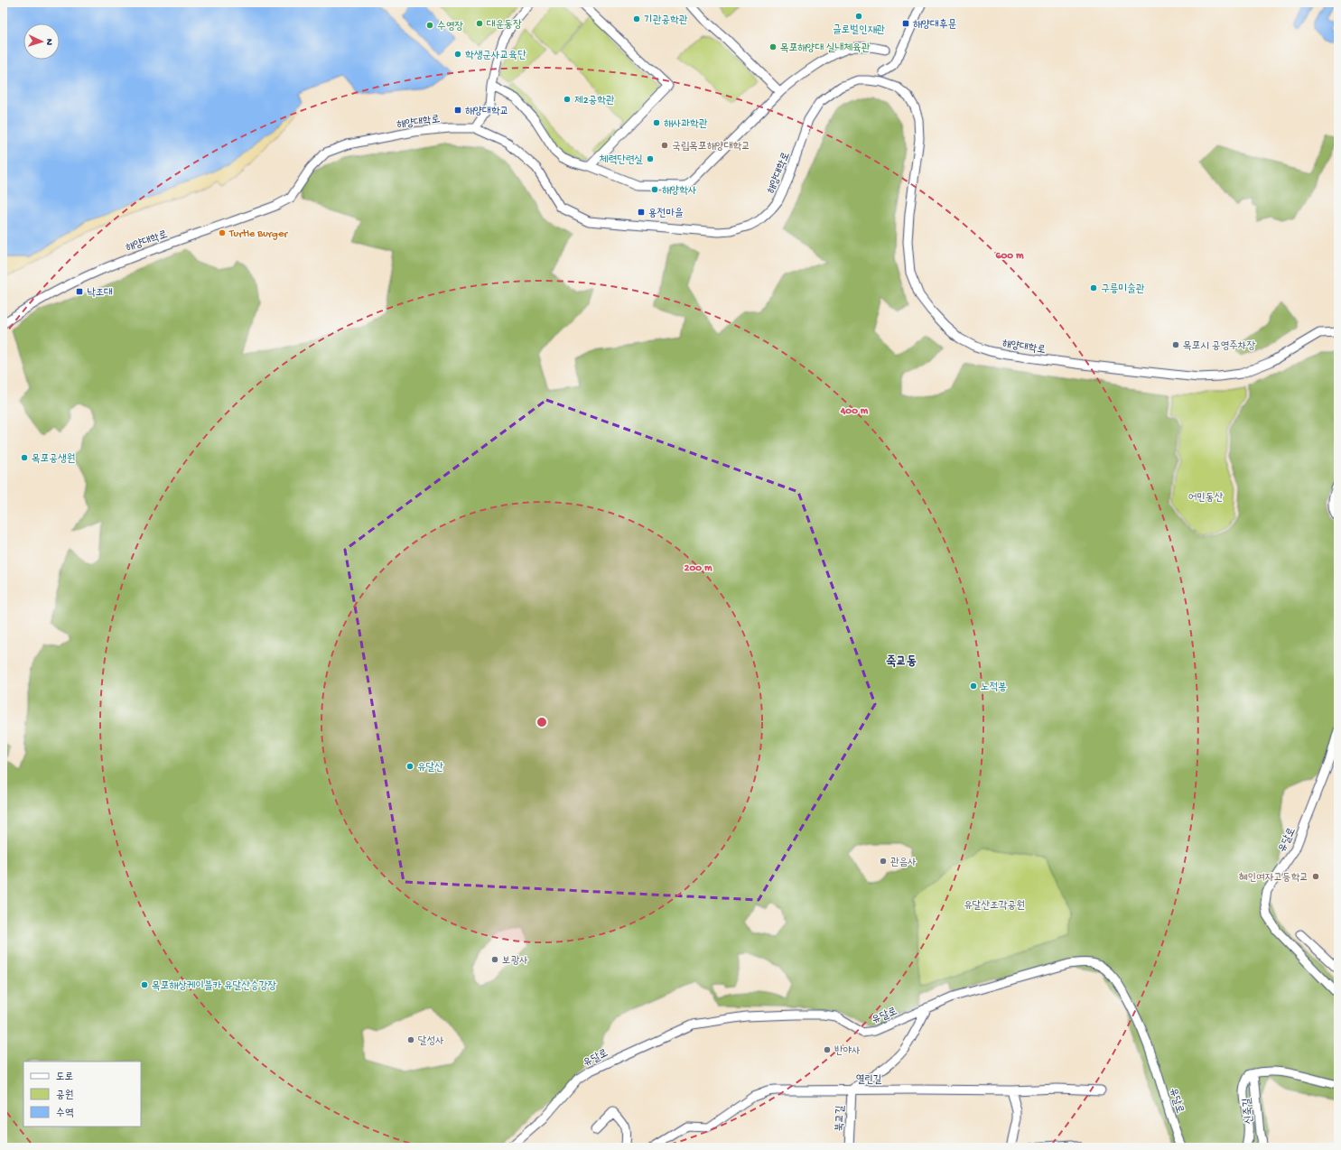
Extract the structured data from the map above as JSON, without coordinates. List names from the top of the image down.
{
  "streets": {
    "street": [
      "해양대학로",
      "유달로",
      "열린길",
      "신죽길",
      "북교길"
    ]
  },
  "crossings": [
    ["열린길", "북교길"]
  ],
  "districts": ["죽교동"],
  "parks": ["어민동산", "유달산조각공원"],
  "places": {
    "other": [
      "글로벌인재관",
      "기관공학관",
      "대운동장",
      "수영장",
      "목포해양대 실내체육관",
      "학생군사교육단",
      "제2공학관",
      "해사과학관",
      "국립목포해양대학교",
      "체력단련실",
      "해양학사",
      "Turtle Burger",
      "구릉미술관",
      "목포시 공영주차장",
      "목포공생원",
      "노적봉",
      "유달산",
      "관음사",
      "혜인여자고등학교",
      "보광사",
      "목포해상케이블카 유달산승강장",
      "달성사",
      "반야사"
    ],
    "transit": [
      "해양대후문",
      "해양대학교",
      "용전마을",
      "낙조대"
    ]
  },
  "legend": ["도로", "공원", "수역"],
  "north": "right",
  "rings": ["600 m", "400 m", "200 m"]
}
